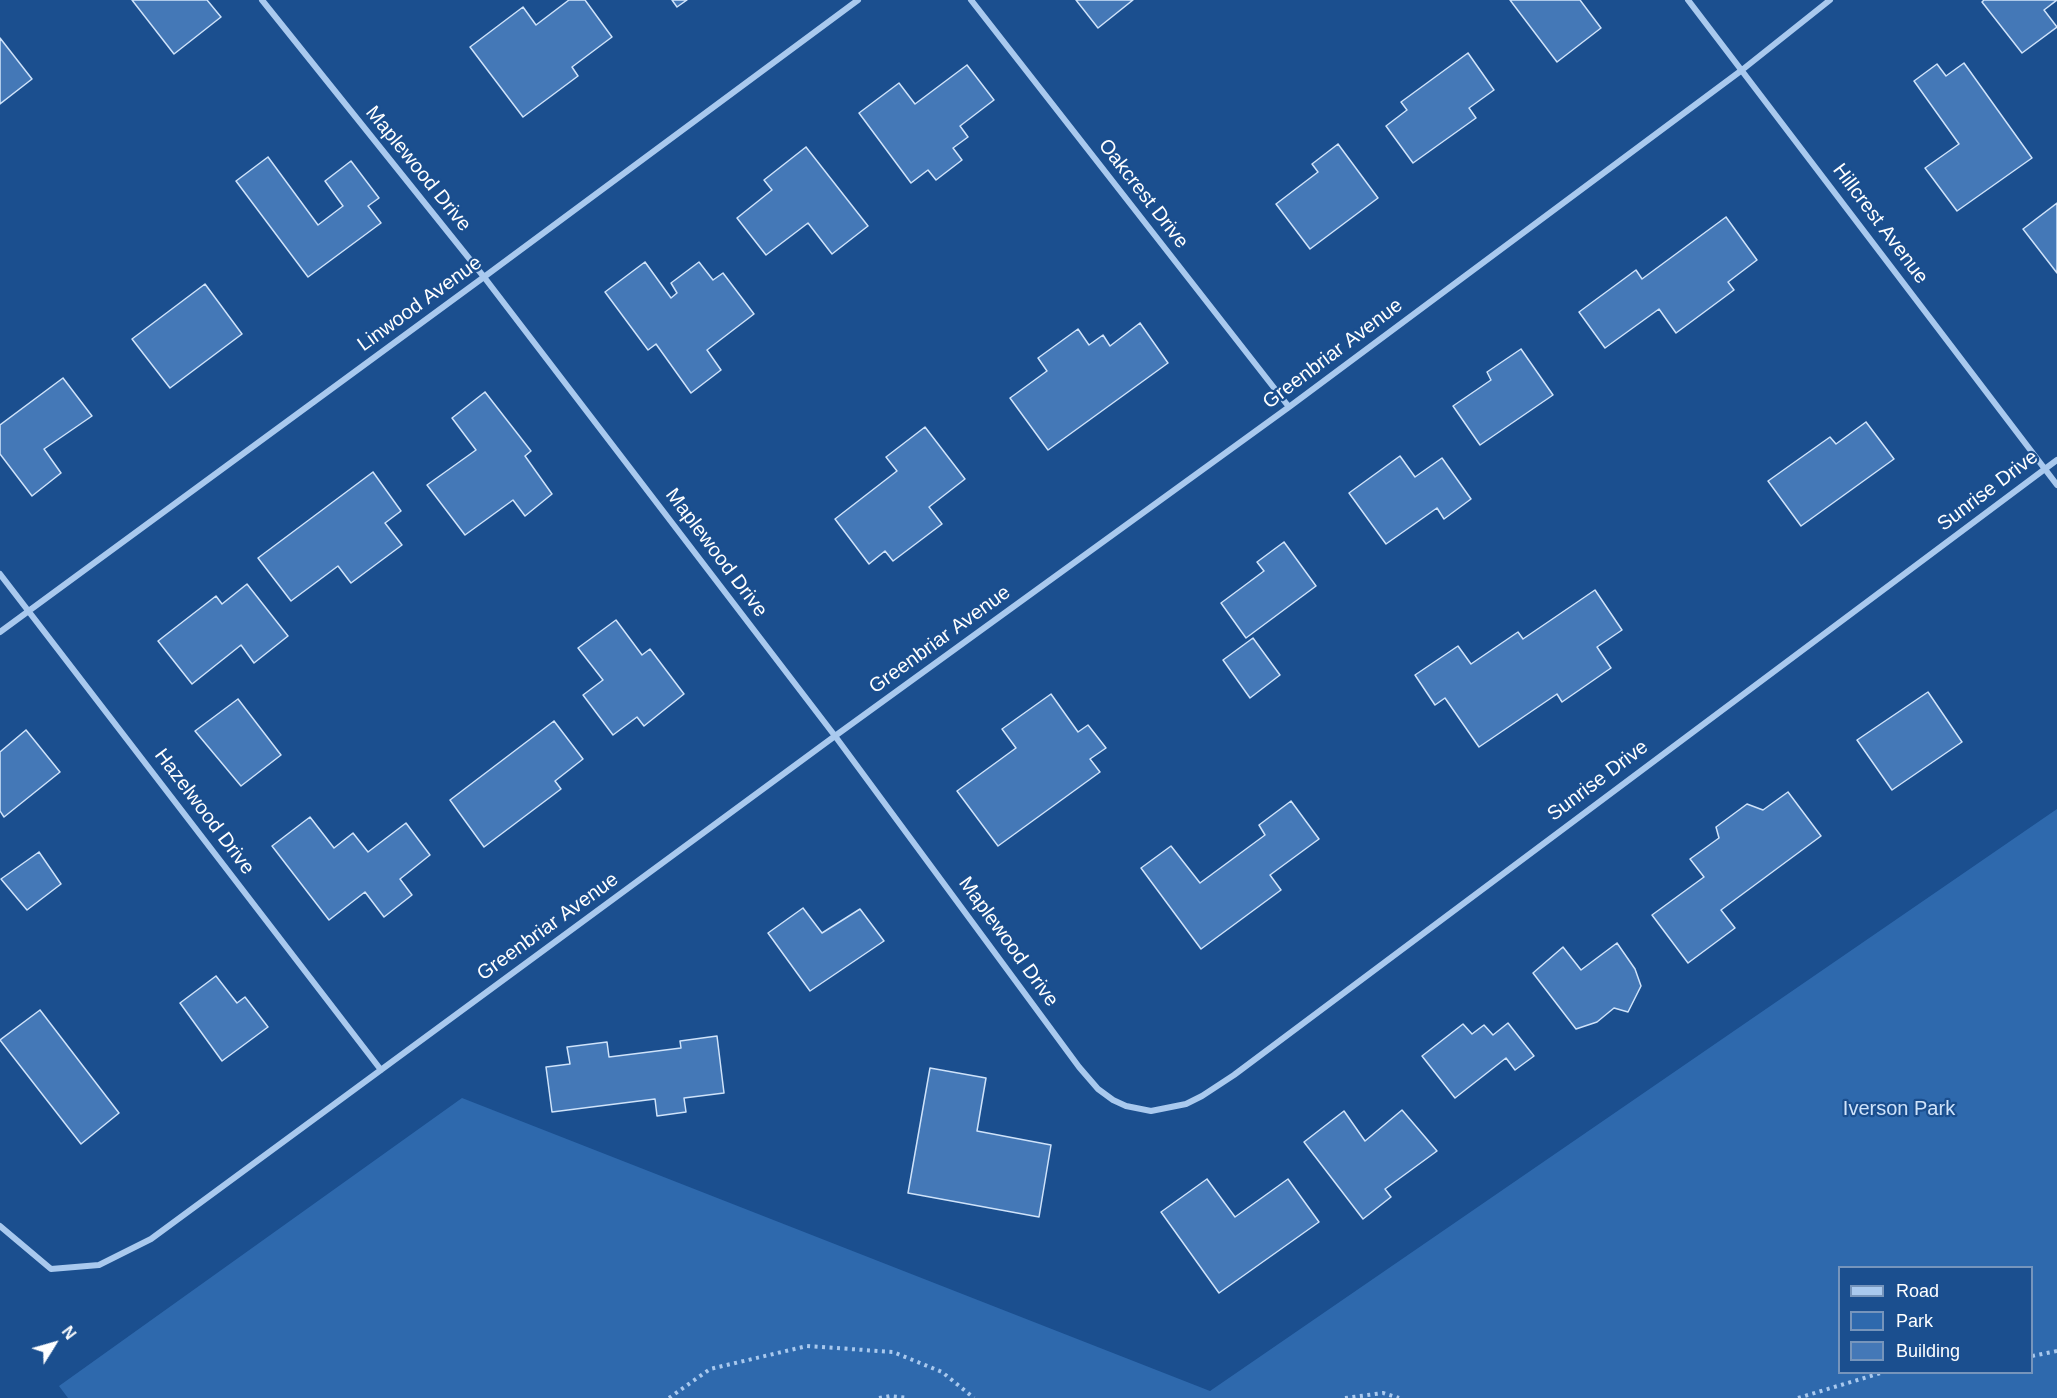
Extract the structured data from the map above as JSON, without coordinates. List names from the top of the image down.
{
  "streets": {
    "street": [
      "Maplewood Drive",
      "Oakcrest Drive",
      "Hillcrest Avenue",
      "Linwood Avenue",
      "Greenbriar Avenue",
      "Sunrise Drive",
      "Hazelwood Drive"
    ]
  },
  "crossings": [
    ["Maplewood Drive", "Linwood Avenue"],
    ["Maplewood Drive", "Greenbriar Avenue"],
    ["Maplewood Drive", "Sunrise Drive"],
    ["Oakcrest Drive", "Greenbriar Avenue"],
    ["Hillcrest Avenue", "Greenbriar Avenue"],
    ["Hillcrest Avenue", "Sunrise Drive"],
    ["Linwood Avenue", "Hazelwood Drive"],
    ["Greenbriar Avenue", "Hazelwood Drive"]
  ],
  "parks": ["Iverson Park"],
  "legend": ["Road", "Park", "Building"],
  "north": "top right"
}
